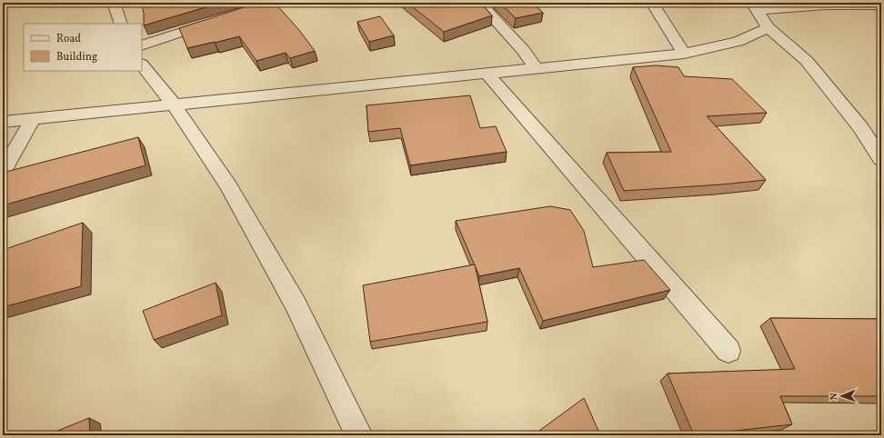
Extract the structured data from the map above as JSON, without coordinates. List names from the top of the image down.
{
  "legend": ["Road", "Building"],
  "north": "left"
}
